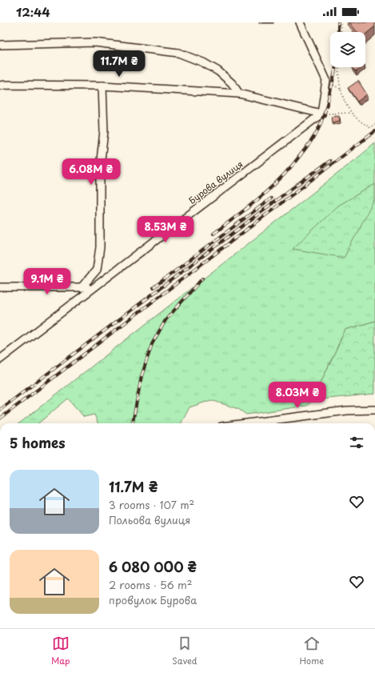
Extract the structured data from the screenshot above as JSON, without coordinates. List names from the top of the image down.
{
  "streets": {
    "street": ["Бурова вулиця"]
  },
  "page": {
    "status": "12:44",
    "price": [
      "11.7M ₴",
      "6.08M ₴",
      "8.53M ₴",
      "9.1M ₴",
      "8.03M ₴"
    ],
    "heading": "5 homes",
    "list": [
      {
        "name": "11.7M ₴",
        "note": "3 rooms · 107 m² · Польова вулиця"
      },
      {
        "name": "6 080 000 ₴",
        "note": "2 rooms · 56 m² · провулок Бурова"
      }
    ],
    "tabs": ["Map", "Saved", "Home"]
  }
}
